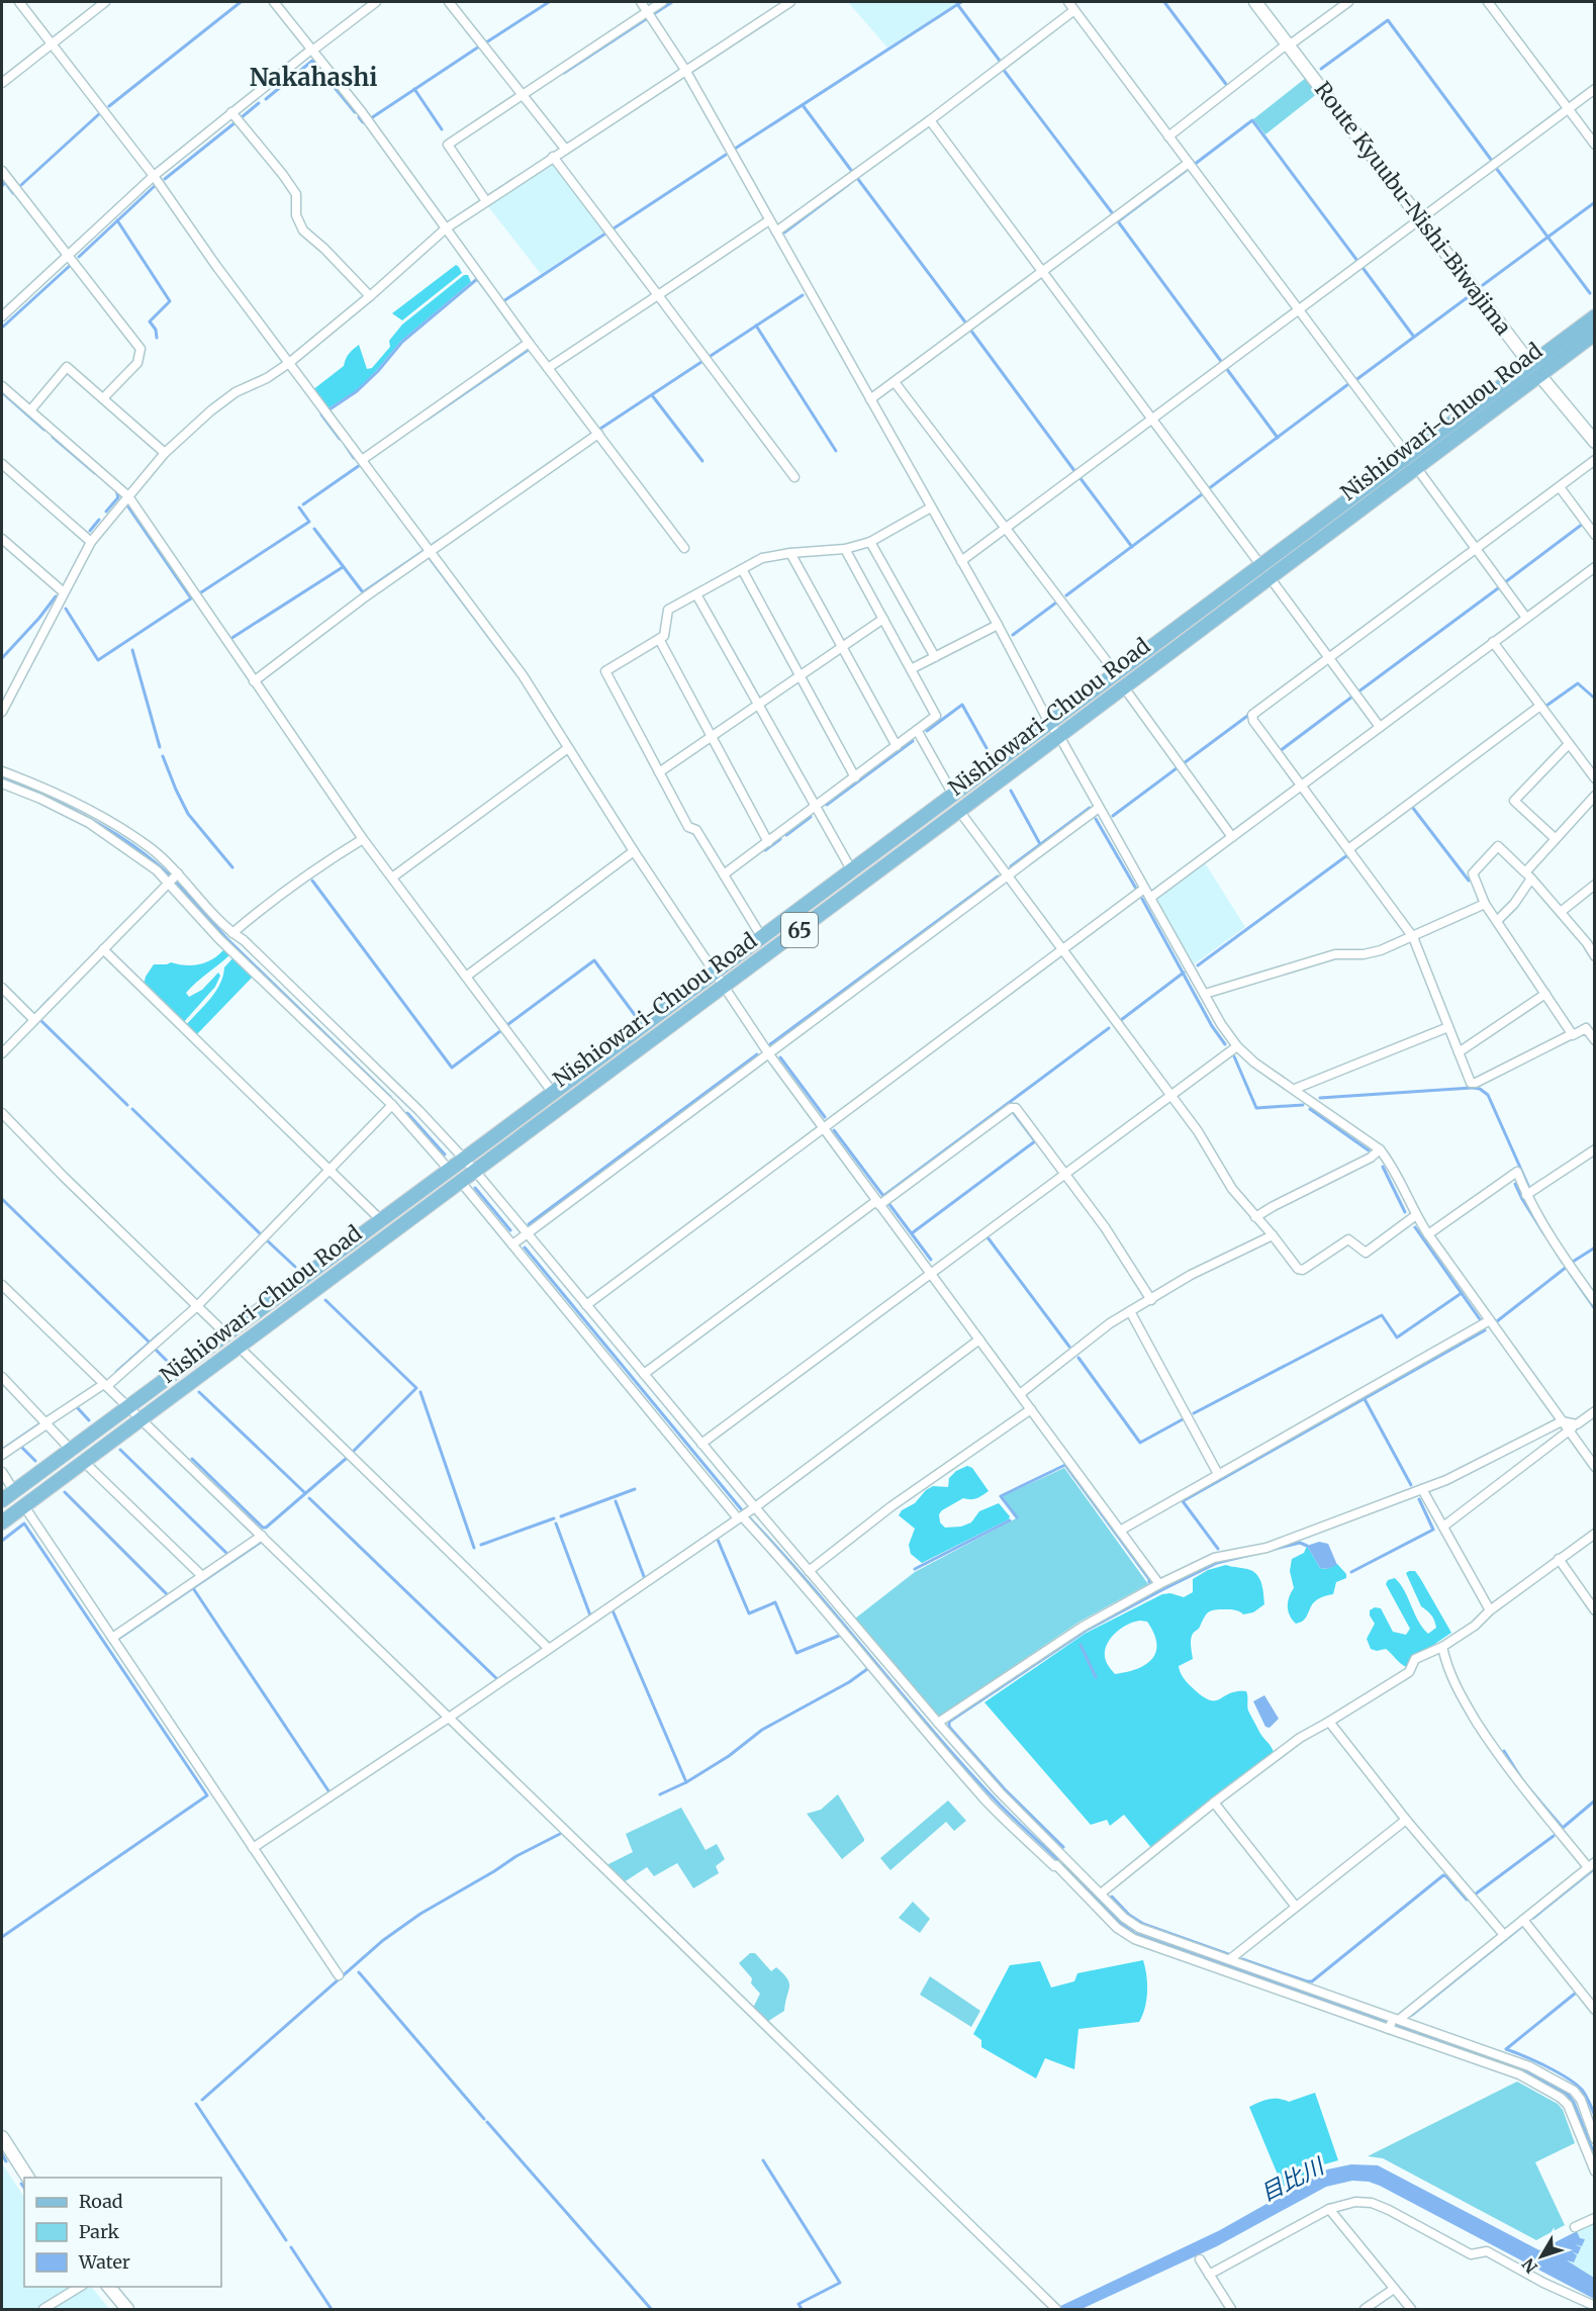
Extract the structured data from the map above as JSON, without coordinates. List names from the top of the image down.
{
  "streets": {
    "main road": ["Route Kyuubu-Nishi-Biwajima", "Nishiowari-Chuou Road", "65"]
  },
  "crossings": [
    ["Route Kyuubu-Nishi-Biwajima", "Nishiowari-Chuou Road"]
  ],
  "districts": ["Nakahashi"],
  "water": ["目比川"],
  "legend": ["Road", "Park", "Water"],
  "north": "bottom left"
}
